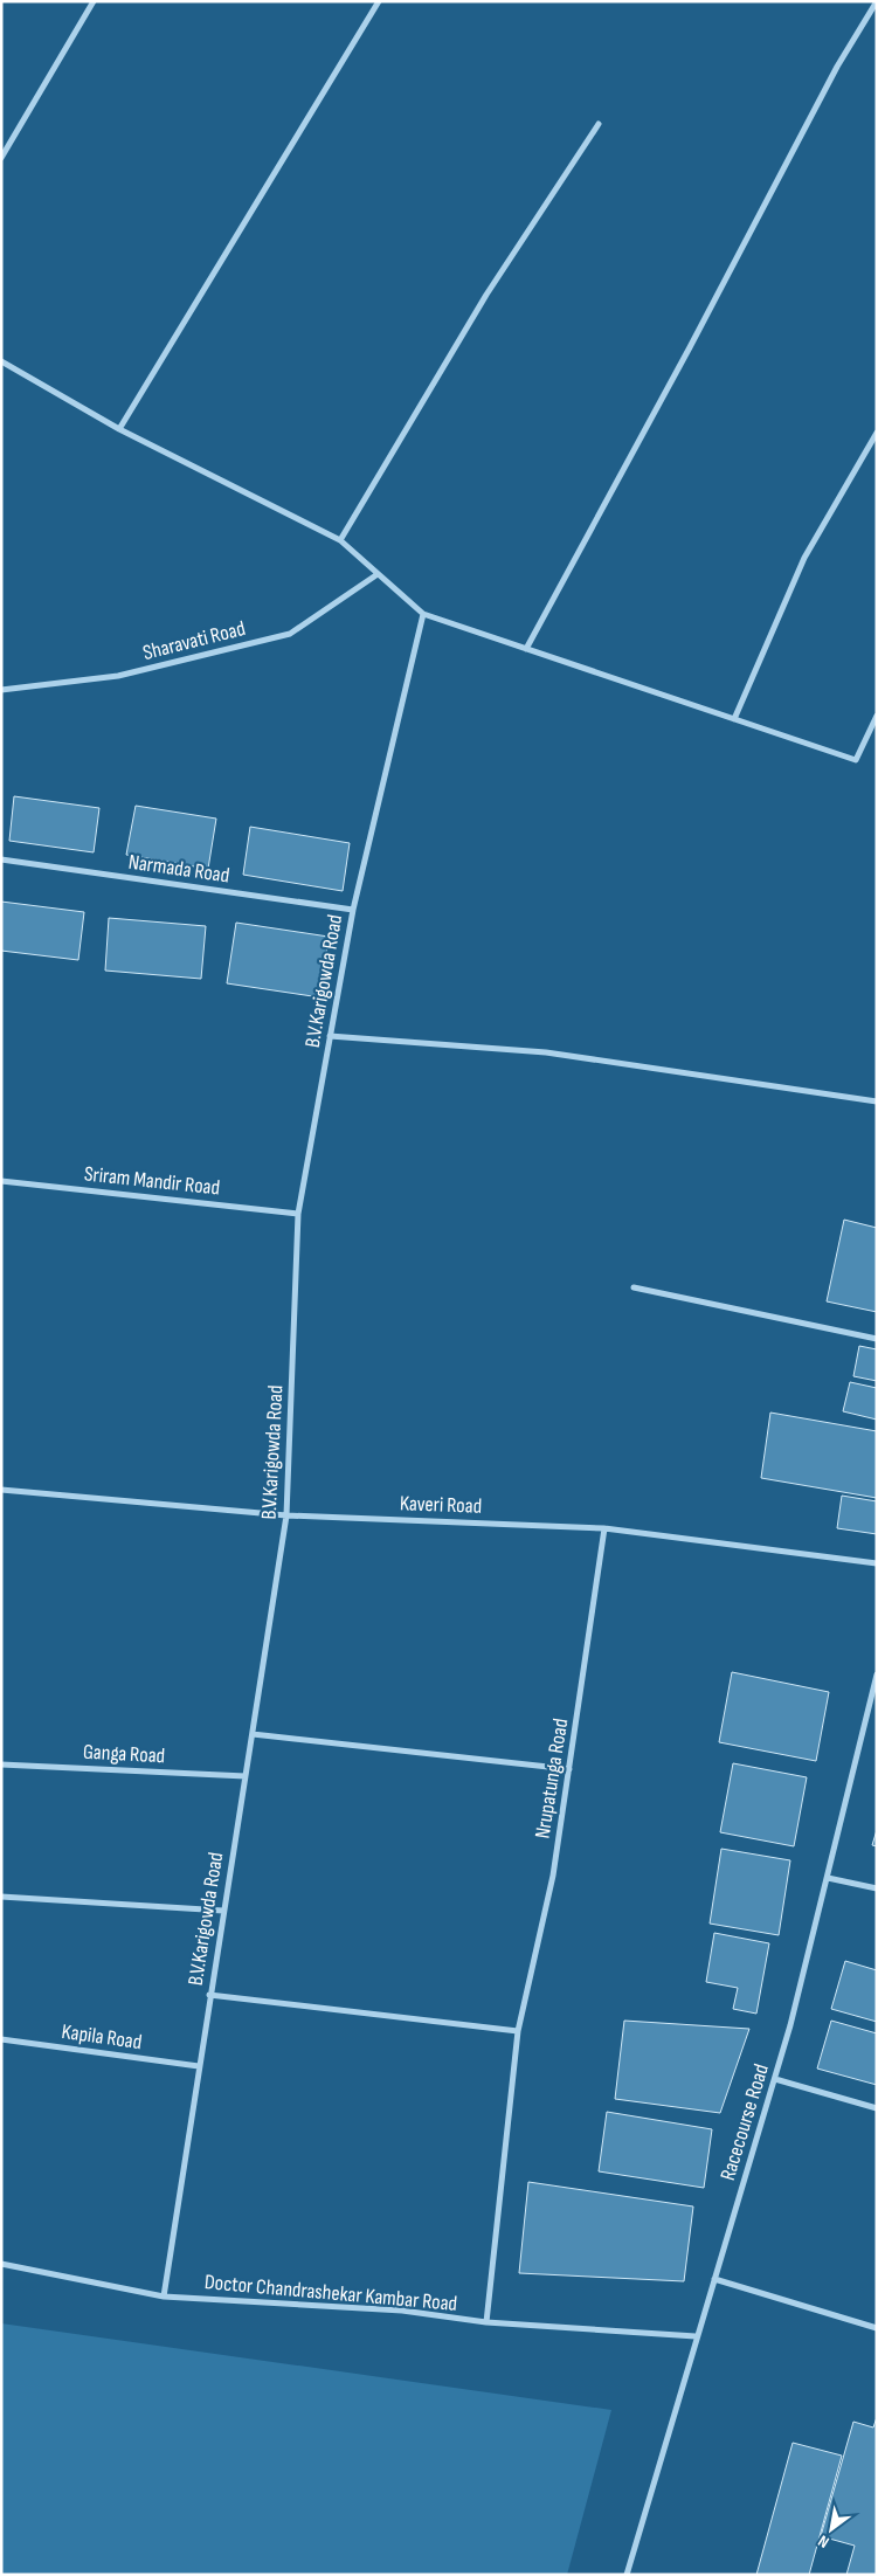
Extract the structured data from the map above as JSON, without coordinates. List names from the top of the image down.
{
  "streets": {
    "street": [
      "Sharavati Road",
      "Narmada Road",
      "B.V.Karigowda Road",
      "Sriram Mandir Road",
      "Kaveri Road",
      "Ganga Road",
      "Nrupatunga Road",
      "Kapila Road",
      "Racecourse Road",
      "Doctor Chandrashekar Kambar Road"
    ]
  },
  "crossings": [
    ["Narmada Road", "B.V.Karigowda Road"],
    ["B.V.Karigowda Road", "Sriram Mandir Road"],
    ["B.V.Karigowda Road", "Kaveri Road"],
    ["B.V.Karigowda Road", "Ganga Road"],
    ["B.V.Karigowda Road", "Kapila Road"],
    ["B.V.Karigowda Road", "Doctor Chandrashekar Kambar Road"],
    ["Kaveri Road", "Nrupatunga Road"],
    ["Nrupatunga Road", "Doctor Chandrashekar Kambar Road"],
    ["Racecourse Road", "Doctor Chandrashekar Kambar Road"]
  ],
  "north": "bottom left"
}
